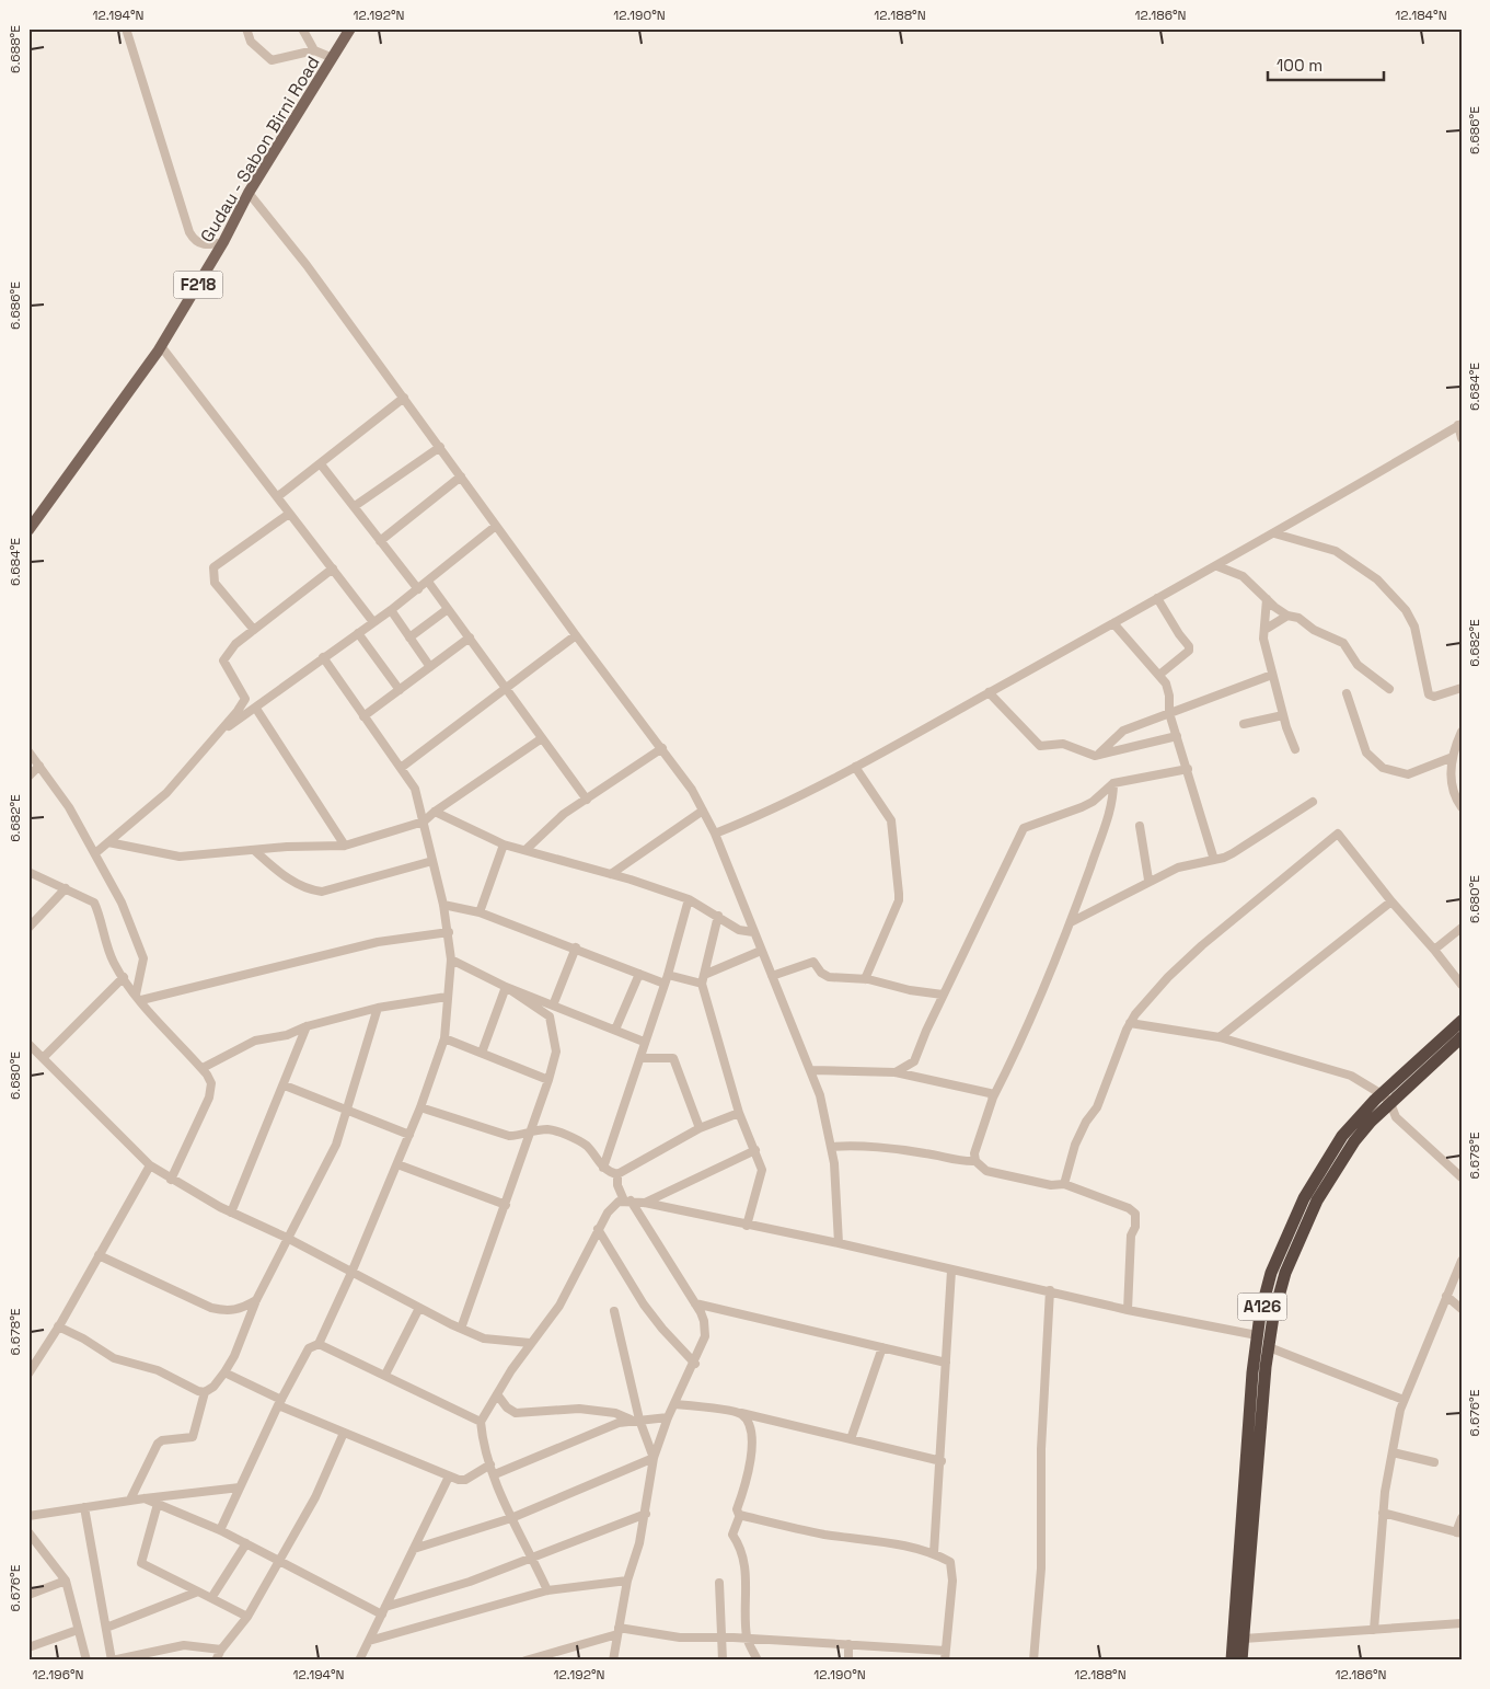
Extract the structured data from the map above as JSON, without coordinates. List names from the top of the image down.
{
  "streets": {
    "highway": ["A126"],
    "main road": ["Gudau - Sabon Birni Road", "F218"]
  },
  "scale_bar": "100 m",
  "coordinates": [
    "12.194°N",
    "12.192°N",
    "12.190°N",
    "12.188°N",
    "12.186°N",
    "12.184°N",
    "6.688°E",
    "6.686°E",
    "6.684°E",
    "6.682°E",
    "6.680°E",
    "6.678°E",
    "6.676°E",
    "12.196°N"
  ]
}
